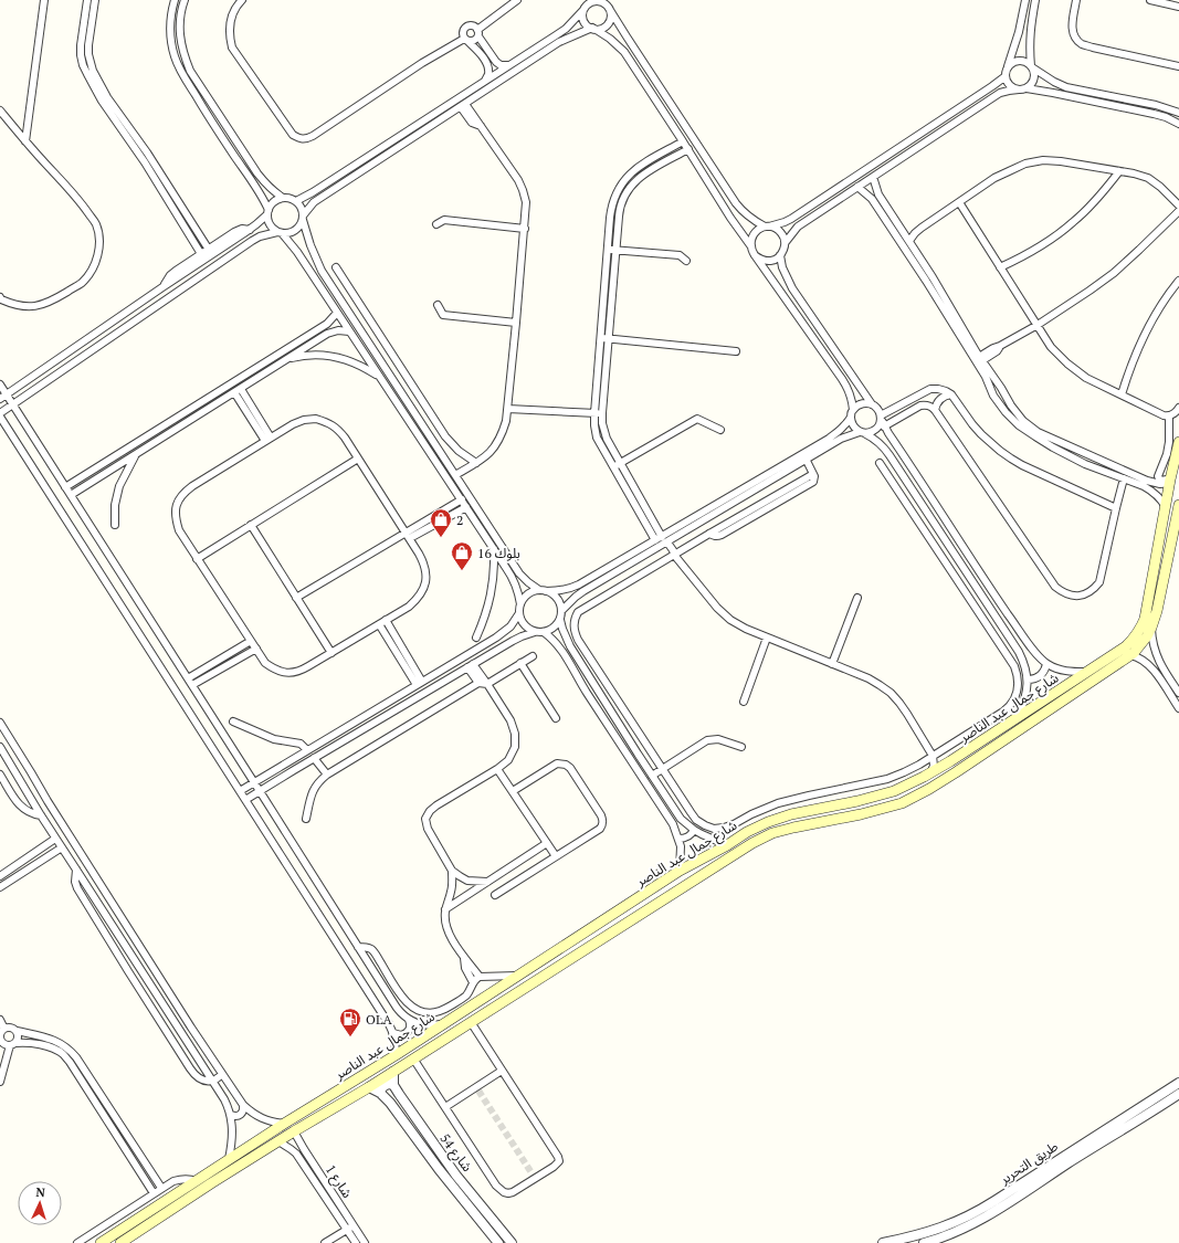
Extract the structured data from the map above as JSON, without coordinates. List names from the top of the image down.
{
  "streets": {
    "main road": ["شارع جمال عبد الناصر"],
    "street": ["شارع 54", "طريق التحرير", "شارع 1"]
  },
  "crossings": [
    ["شارع جمال عبد الناصر", "شارع 54"],
    ["شارع جمال عبد الناصر", "شارع 1"]
  ],
  "places": {
    "shop": ["2", "بلوك 16"],
    "fuel station": ["OLA"]
  },
  "north": "top"
}
